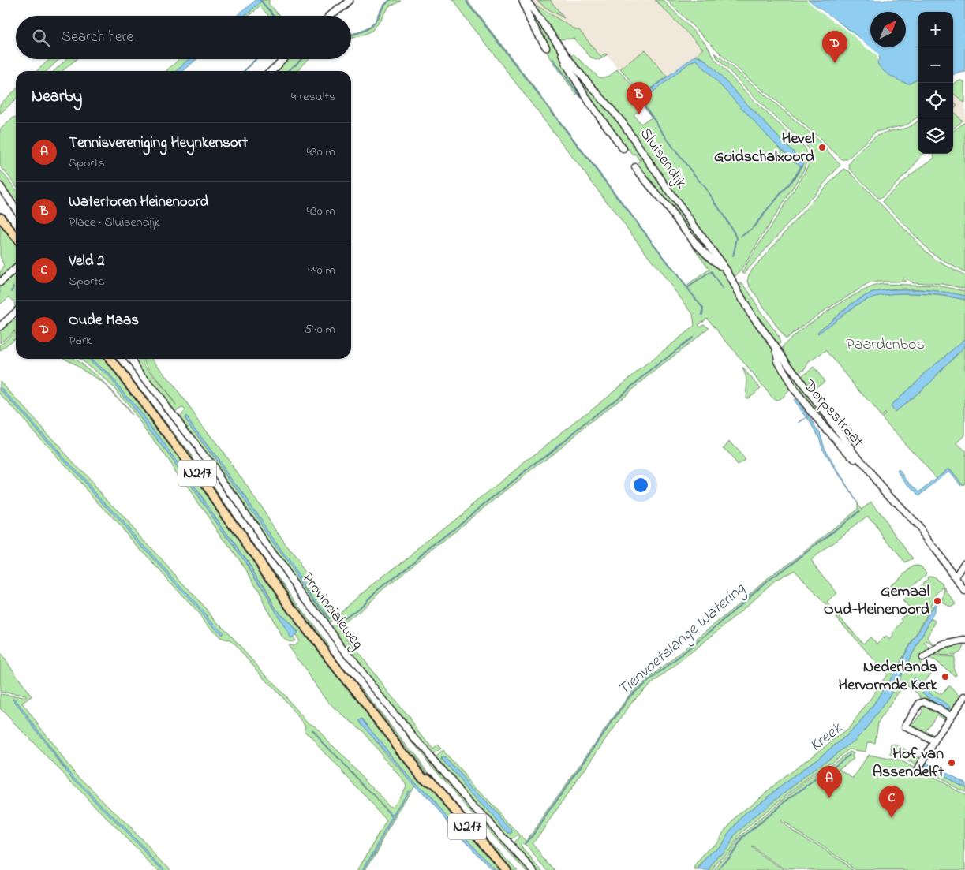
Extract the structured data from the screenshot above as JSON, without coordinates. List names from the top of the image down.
{
  "streets": {
    "main road": ["N217", "Provincialeweg"],
    "street": ["Sluisendijk", "Dorpsstraat"]
  },
  "crossings": [
    ["Sluisendijk", "Dorpsstraat"]
  ],
  "water": ["Tienvoetslange Watering", "Kreek"],
  "parks": ["Paardenbos"],
  "places": [
    "Hevel Goidschalxoord",
    "Gemaal Oud-Heinenoord",
    "Nederlands Hervormde Kerk",
    "Hof van Assendelft"
  ],
  "north": "top right",
  "page": {
    "map_buttons": ["+", "−"],
    "search": "Search here",
    "pins": [
      "D",
      "B",
      "A",
      "C"
    ],
    "heading": ["Nearby", "4 results"],
    "list": [
      {
        "mark": "A",
        "name": "Tennisvereniging Heynkensort",
        "note": "Sports",
        "value": "430 m"
      },
      {
        "mark": "B",
        "name": "Watertoren Heinenoord",
        "note": "Place · Sluisendijk",
        "value": "430 m"
      },
      {
        "mark": "C",
        "name": "Veld 2",
        "note": "Sports",
        "value": "490 m"
      },
      {
        "mark": "D",
        "name": "Oude Maas",
        "note": "Park",
        "value": "540 m"
      }
    ]
  }
}
